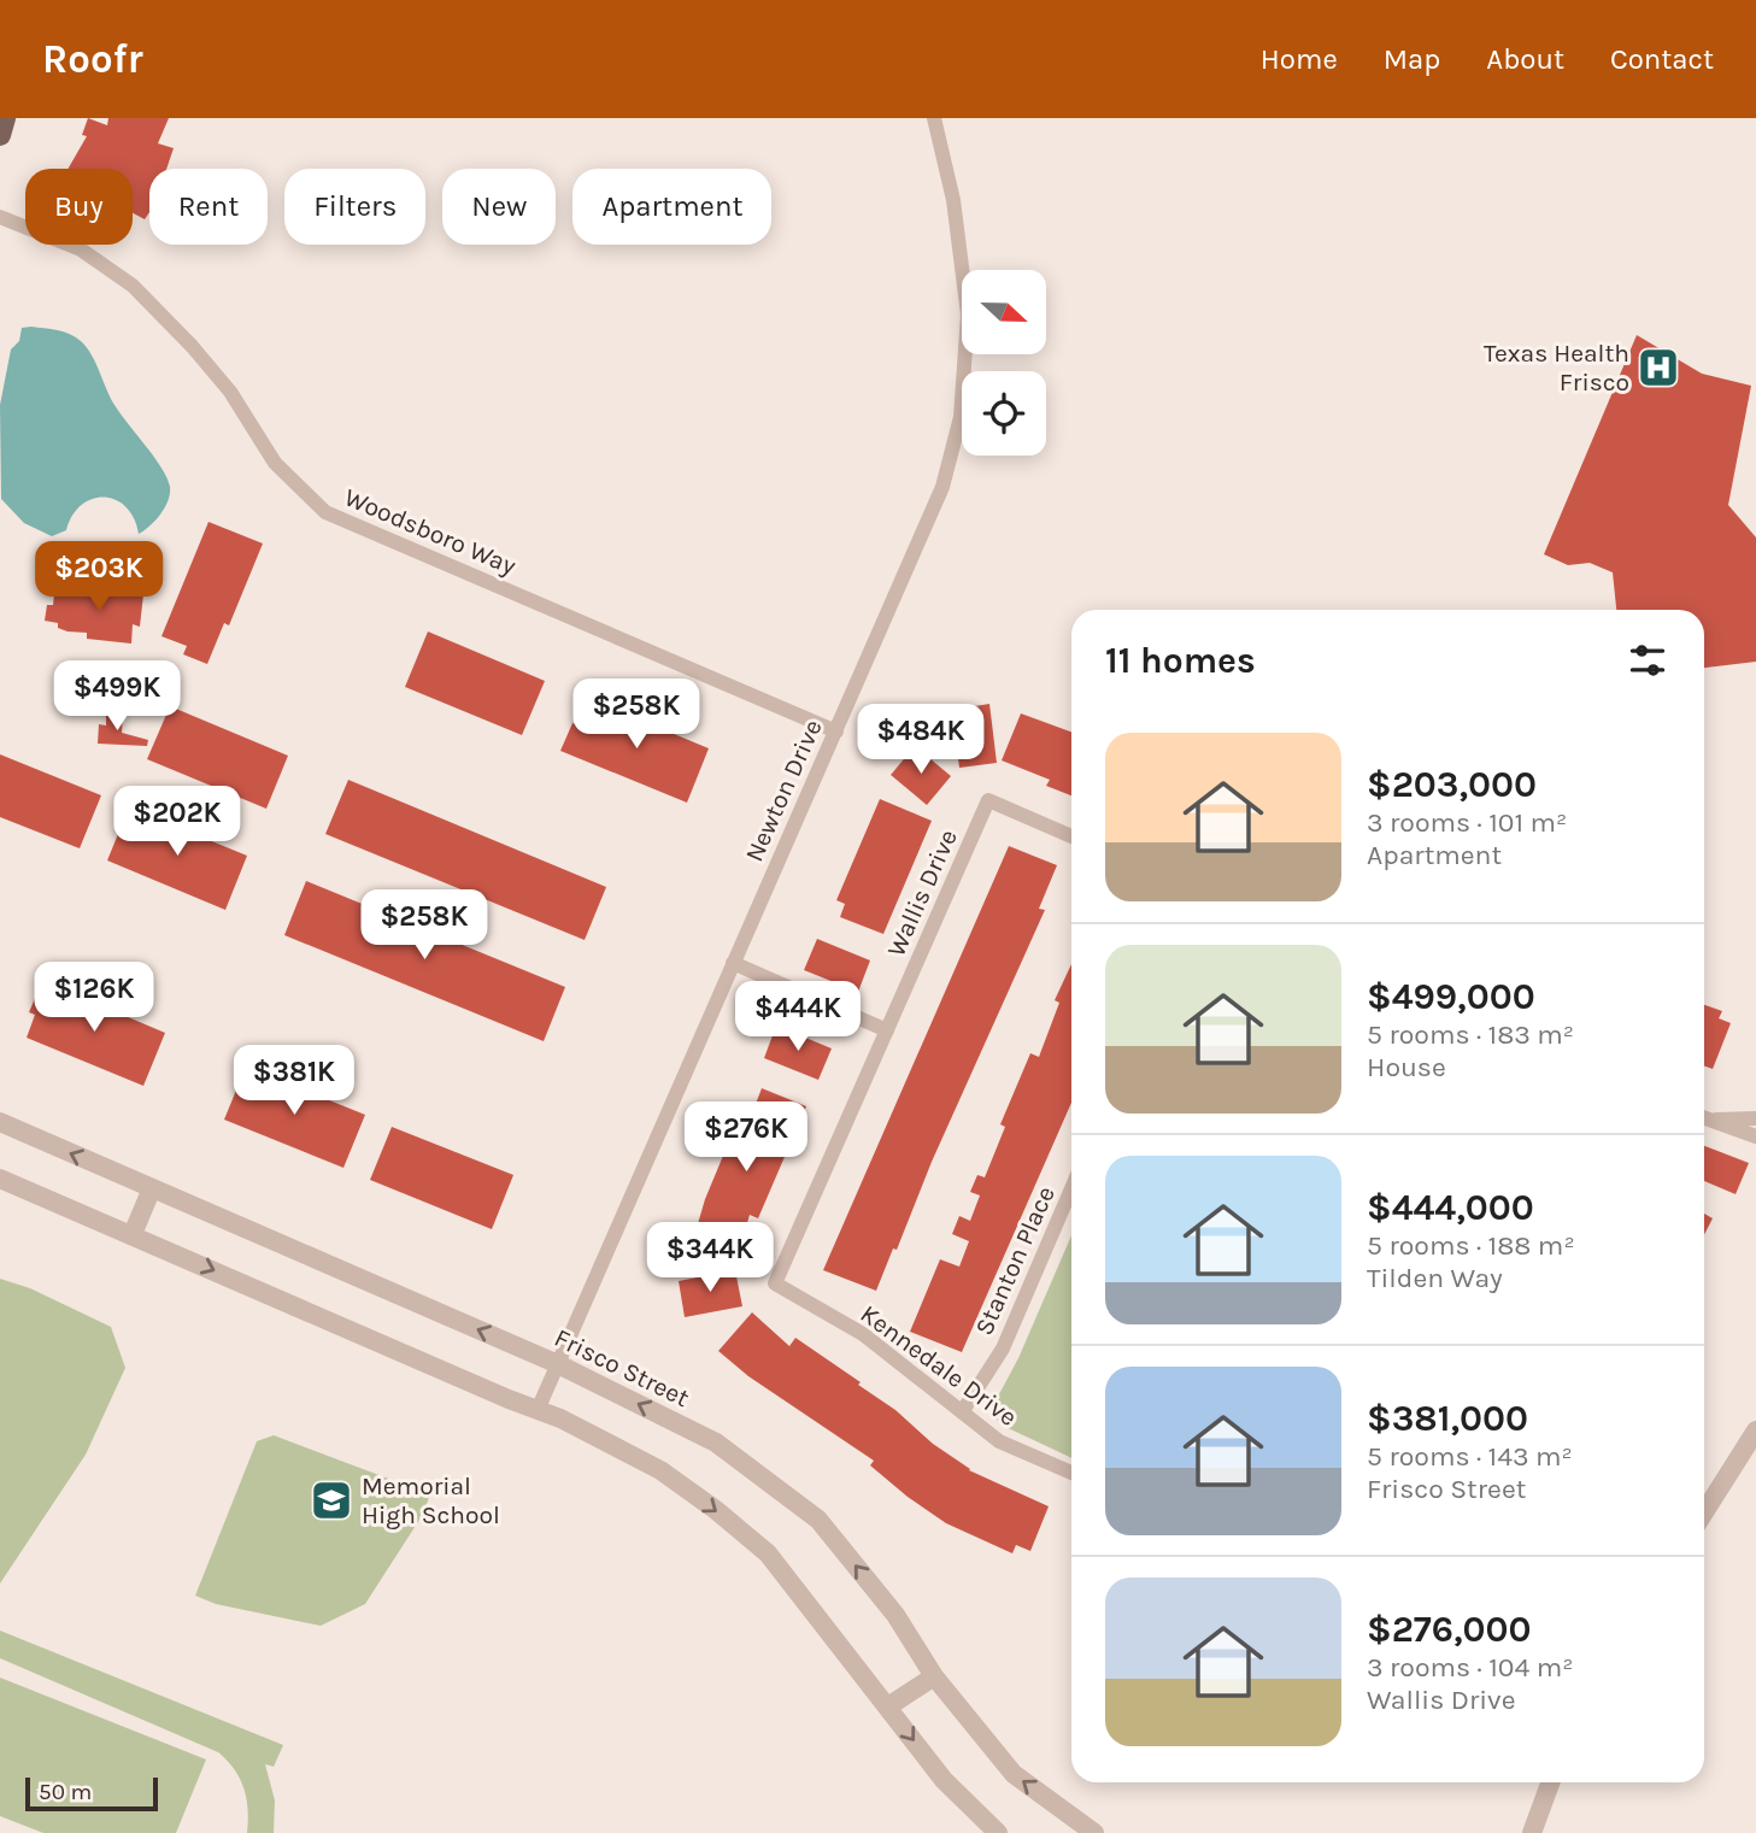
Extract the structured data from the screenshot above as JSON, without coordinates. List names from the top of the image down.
{
  "streets": {
    "street": [
      "Woodsboro Way",
      "Newton Drive",
      "Wallis Drive",
      "Stanton Place",
      "Kennedale Drive",
      "Frisco Street"
    ]
  },
  "crossings": [
    ["Woodsboro Way", "Newton Drive"],
    ["Newton Drive", "Frisco Street"],
    ["Wallis Drive", "Kennedale Drive"],
    ["Stanton Place", "Kennedale Drive"]
  ],
  "places": {
    "hospital": ["Texas Health Frisco"],
    "school or university": ["Memorial High School"]
  },
  "scale_bar": "50 m",
  "north": "right",
  "page": {
    "header": "Roofr",
    "nav": [
      "Home",
      "Map",
      "About",
      "Contact"
    ],
    "chip": [
      "Buy",
      "Rent",
      "Filters",
      "New",
      "Apartment"
    ],
    "price": [
      "$203K",
      "$499K",
      "$258K",
      "$484K",
      "$202K",
      "$258K",
      "$126K",
      "$444K",
      "$381K",
      "$276K",
      "$344K"
    ],
    "heading": "11 homes",
    "list": [
      {
        "name": "$203,000",
        "note": "3 rooms · 101 m² · Apartment"
      },
      {
        "name": "$499,000",
        "note": "5 rooms · 183 m² · House"
      },
      {
        "name": "$444,000",
        "note": "5 rooms · 188 m² · Tilden Way"
      },
      {
        "name": "$381,000",
        "note": "5 rooms · 143 m² · Frisco Street"
      },
      {
        "name": "$276,000",
        "note": "3 rooms · 104 m² · Wallis Drive"
      }
    ],
    "scale": "50 m"
  }
}
